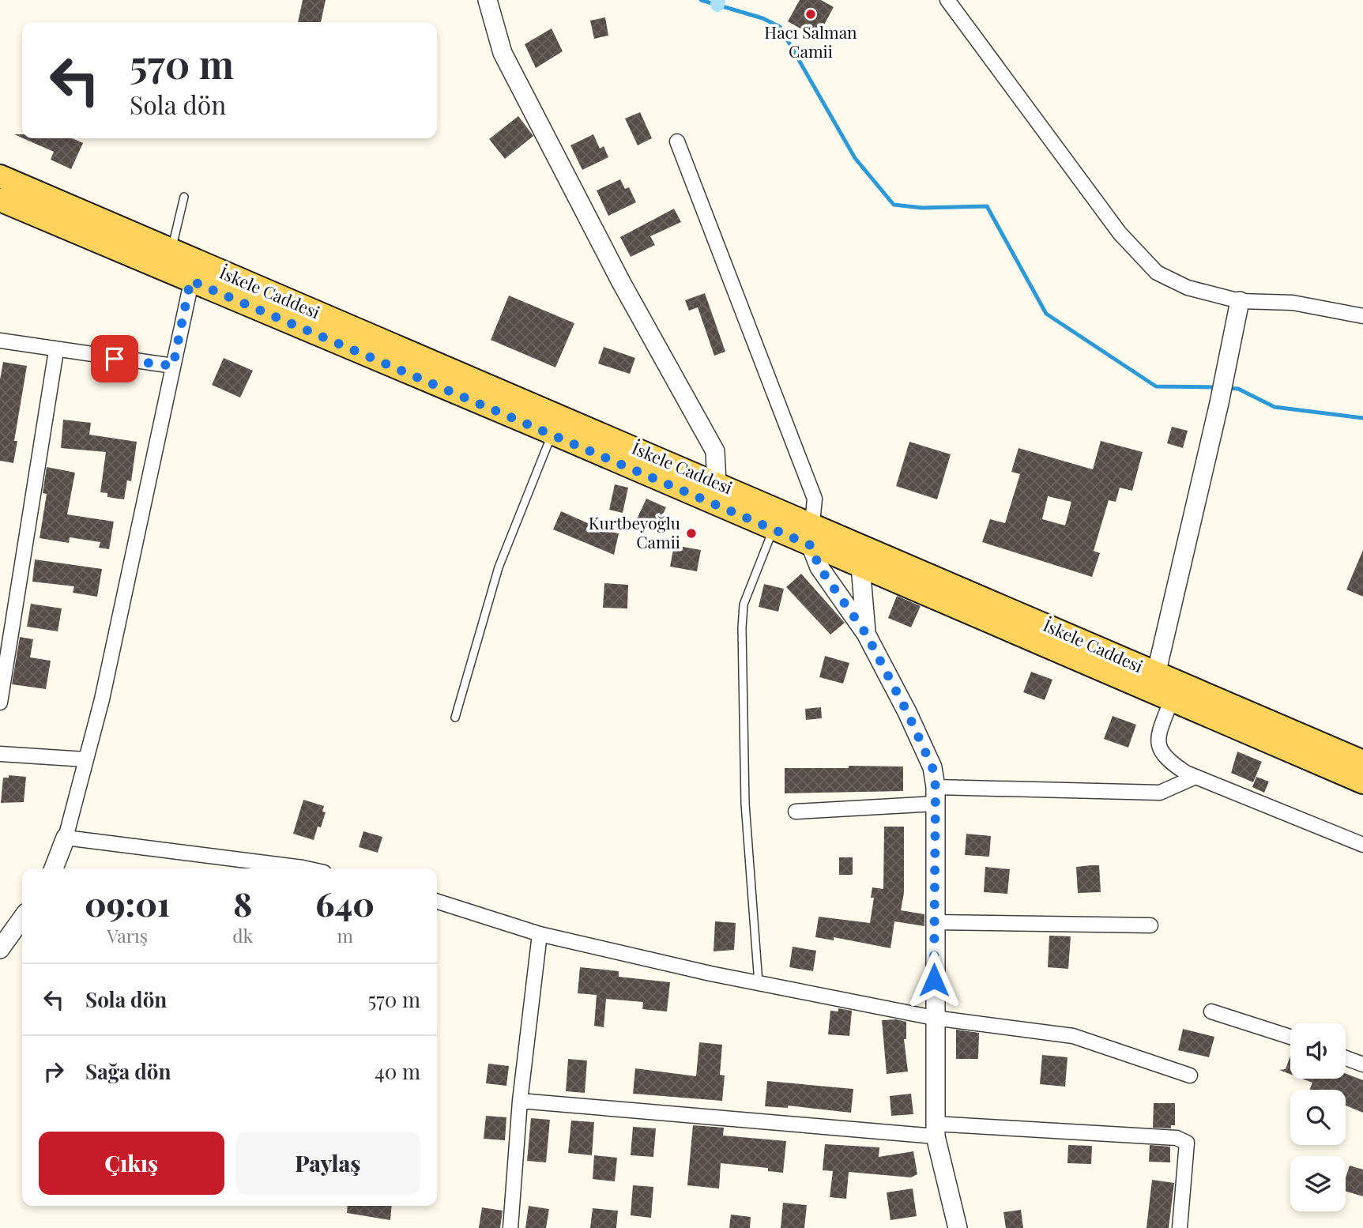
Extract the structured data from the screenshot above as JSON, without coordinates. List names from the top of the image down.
{
  "streets": {
    "main road": ["İskele Caddesi"]
  },
  "places": ["Hacı Salman Camii", "Kurtbeyoğlu Camii"],
  "page": {
    "turn": ["570 m", "Sola dön"],
    "eta": [
      "09:01",
      "Varış",
      "8",
      "dk",
      "640",
      "m"
    ],
    "list": [
      {
        "name": "Sola dön",
        "value": "570 m"
      },
      {
        "name": "Sağa dön",
        "value": "40 m"
      }
    ],
    "buttons": ["Çıkış", "Paylaş"]
  }
}
